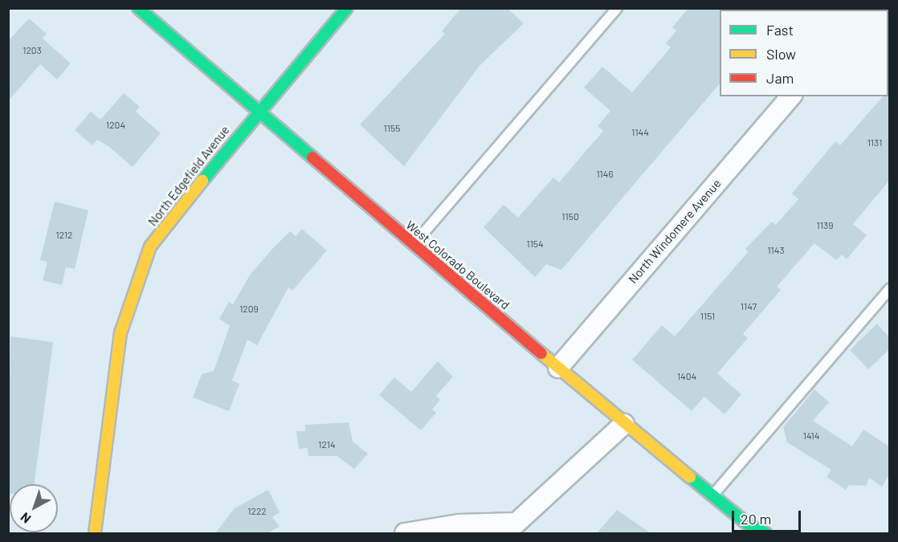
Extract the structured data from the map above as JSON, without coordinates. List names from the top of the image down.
{
  "streets": {
    "street": ["North Edgefield Avenue", "North Windomere Avenue", "West Colorado Boulevard"]
  },
  "crossings": [
    ["North Edgefield Avenue", "West Colorado Boulevard"],
    ["North Windomere Avenue", "West Colorado Boulevard"]
  ],
  "house_numbers": [
    "1203",
    "1204",
    "1155",
    "1144",
    "1131",
    "1146",
    "1150",
    "1139",
    "1212",
    "1154",
    "1143",
    "1147",
    "1209",
    "1151",
    "1404",
    "1414",
    "1214",
    "1222"
  ],
  "legend": ["Fast", "Slow", "Jam"],
  "scale_bar": "20 m",
  "north": "bottom left"
}
